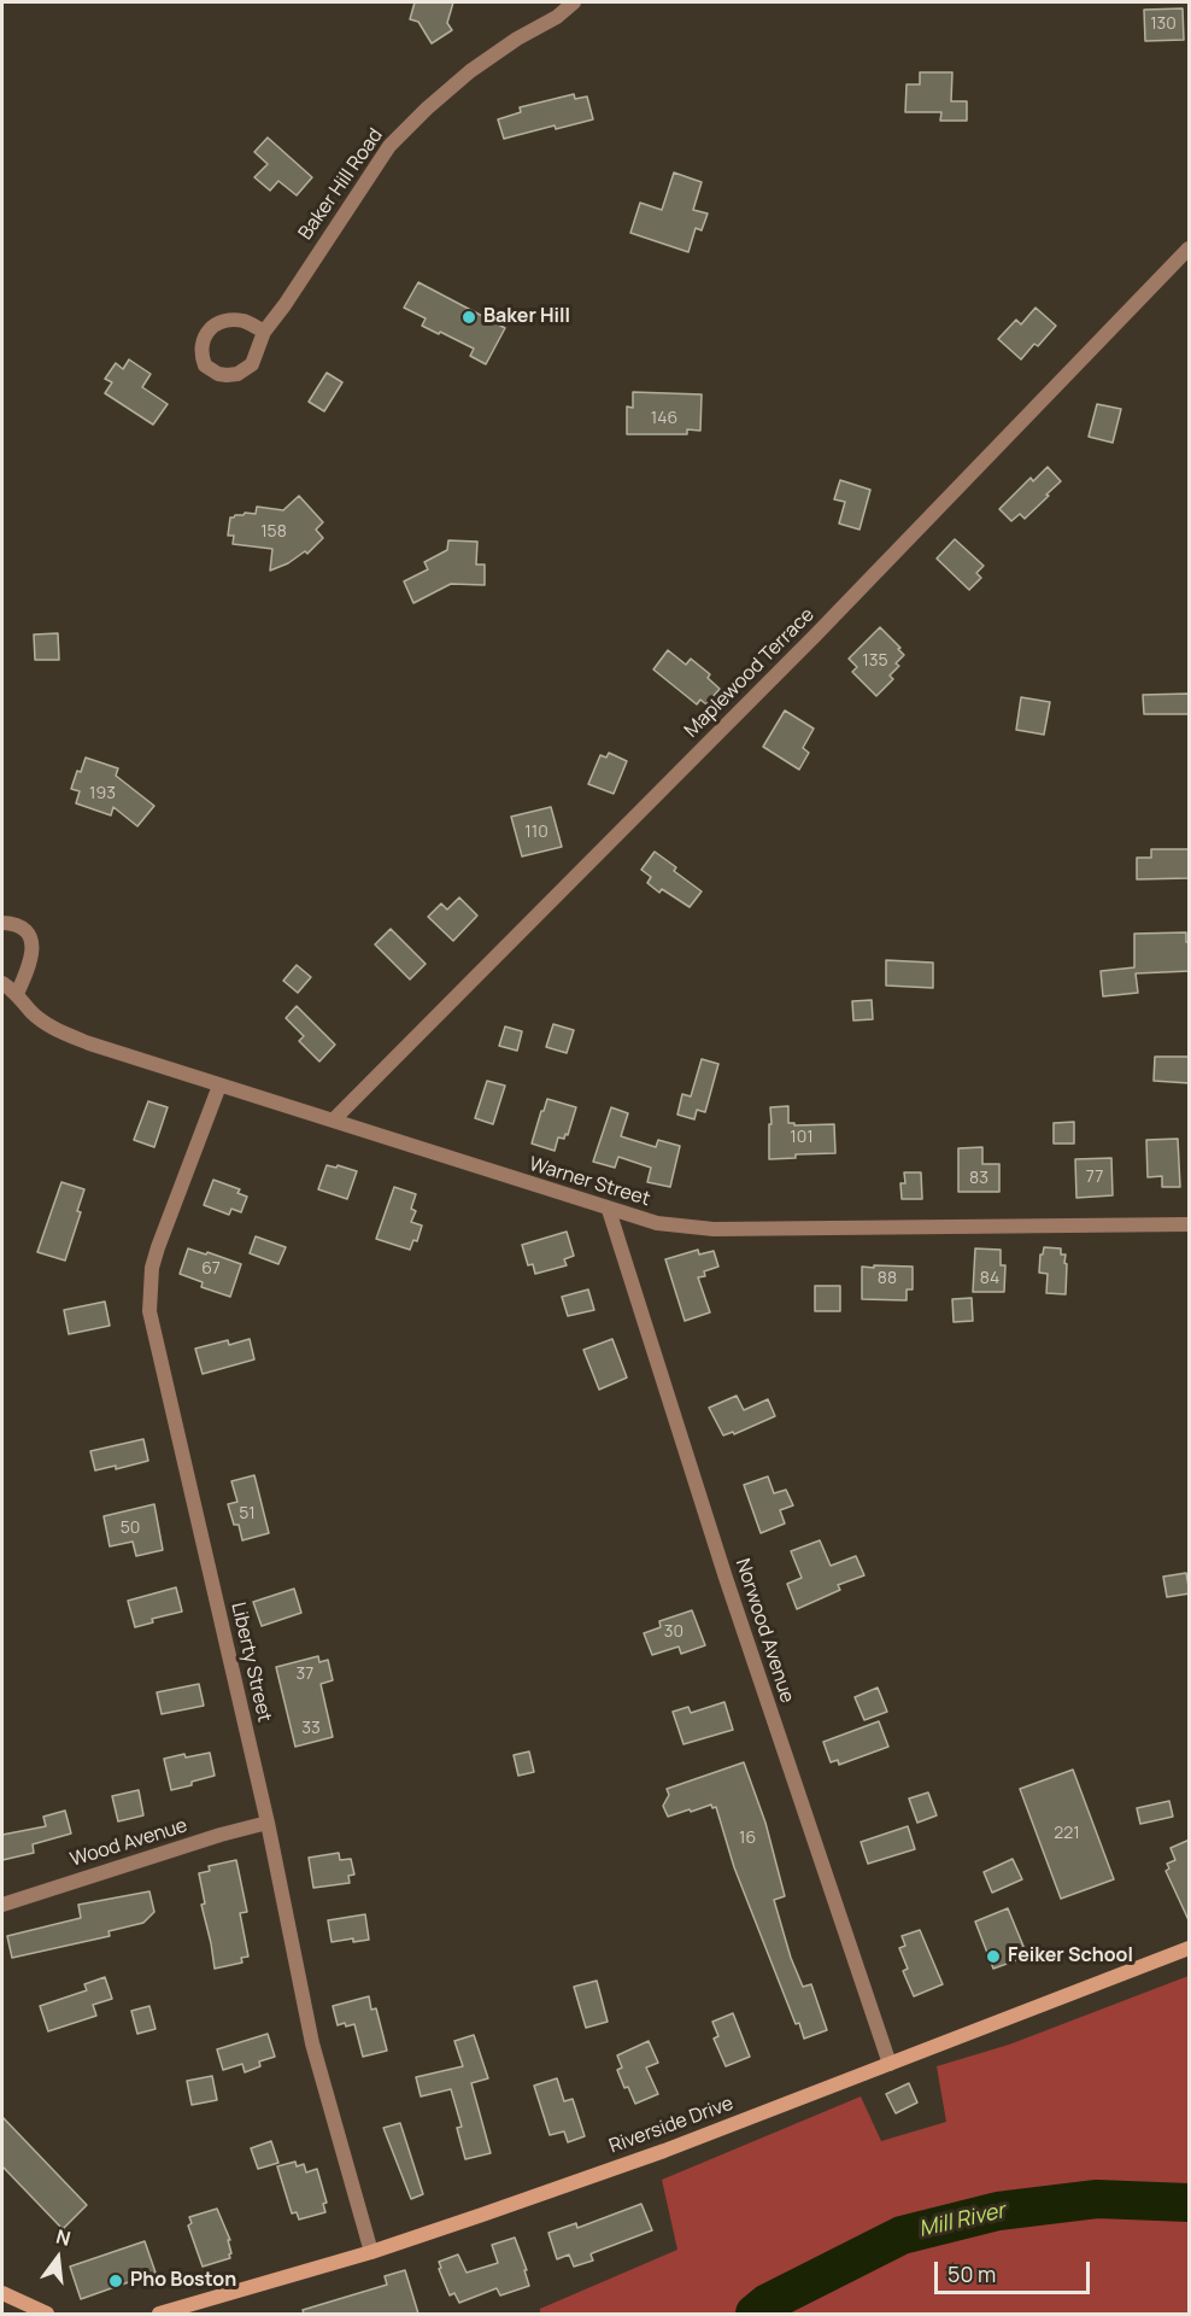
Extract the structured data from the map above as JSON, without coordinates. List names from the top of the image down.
{
  "streets": {
    "street": [
      "Baker Hill Road",
      "Maplewood Terrace",
      "Warner Street",
      "Norwood Avenue",
      "Liberty Street",
      "Wood Avenue",
      "Riverside Drive"
    ]
  },
  "crossings": [
    ["Maplewood Terrace", "Warner Street"],
    ["Warner Street", "Norwood Avenue"],
    ["Warner Street", "Liberty Street"],
    ["Norwood Avenue", "Riverside Drive"],
    ["Liberty Street", "Wood Avenue"],
    ["Liberty Street", "Riverside Drive"]
  ],
  "water": ["Mill River"],
  "places": ["Baker Hill", "Feiker School", "Pho Boston"],
  "house_numbers": [
    "130",
    "146",
    "158",
    "135",
    "193",
    "110",
    "101",
    "77",
    "83",
    "67",
    "88",
    "84",
    "51",
    "50",
    "30",
    "37",
    "33",
    "221",
    "16"
  ],
  "scale_bar": "50 m",
  "north": "top"
}
